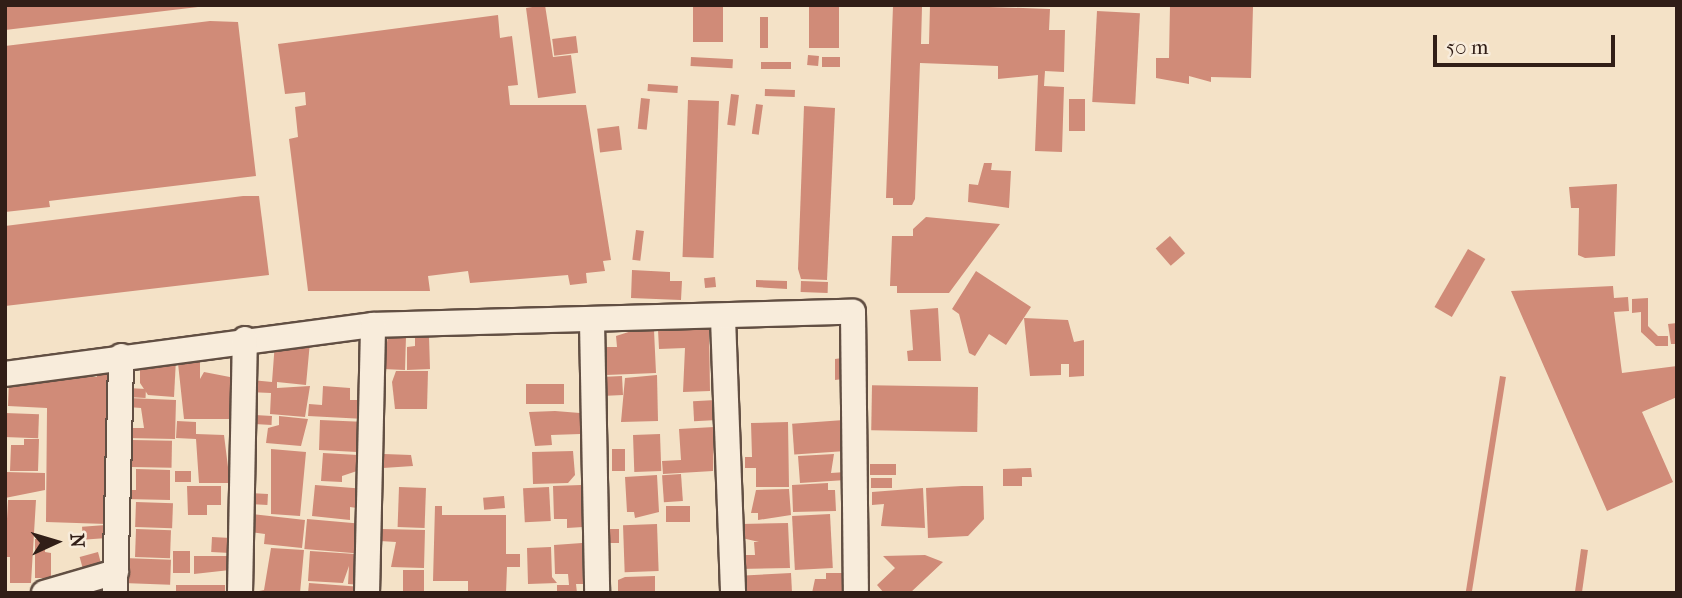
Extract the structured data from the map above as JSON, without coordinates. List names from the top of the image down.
{
  "scale_bar": "50 m",
  "north": "right"
}
